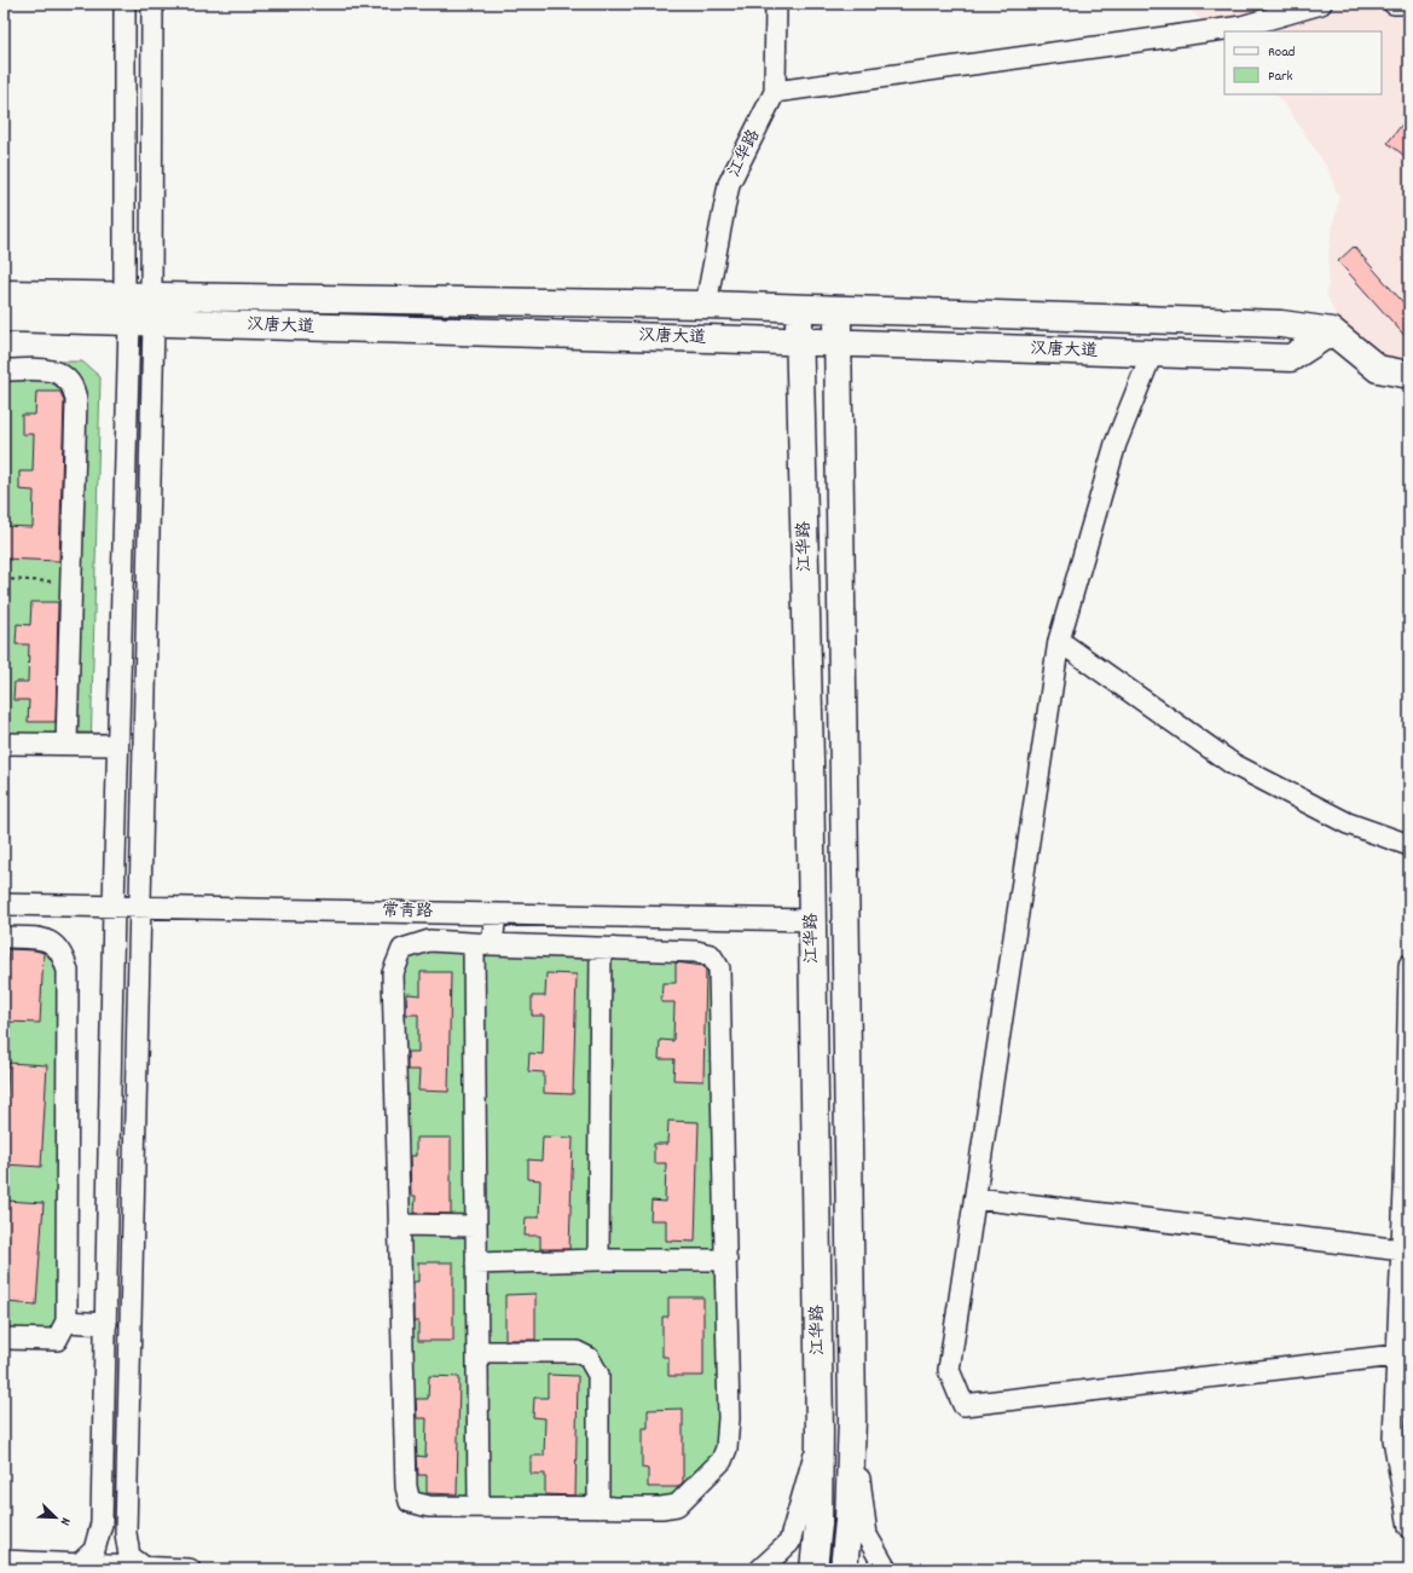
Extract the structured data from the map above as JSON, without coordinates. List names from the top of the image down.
{
  "streets": {
    "main road": ["江华路", "汉唐大道"],
    "street": ["常青路"]
  },
  "crossings": [
    ["江华路", "汉唐大道"],
    ["江华路", "常青路"]
  ],
  "legend": ["Road", "Park"],
  "north": "bottom right"
}
